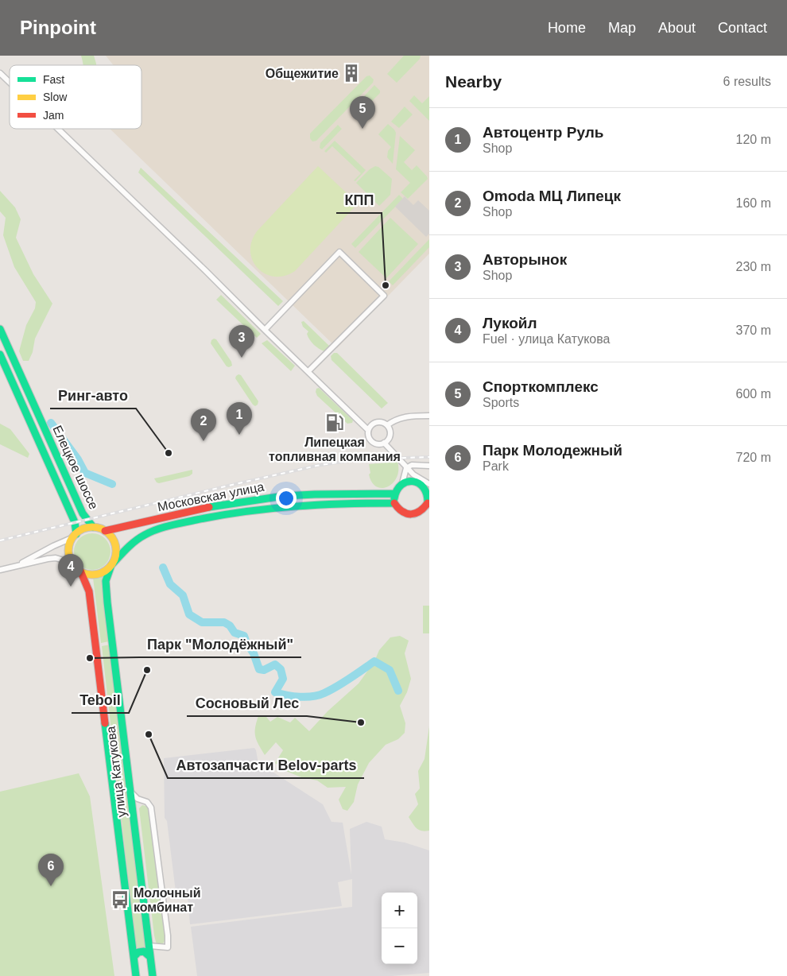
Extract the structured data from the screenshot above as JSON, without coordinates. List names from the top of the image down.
{
  "streets": {
    "main road": ["Елецкое шоссе", "Московская улица", "улица Катукова"]
  },
  "crossings": [
    ["Елецкое шоссе", "Московская улица"],
    ["Елецкое шоссе", "улица Катукова"],
    ["Московская улица", "улица Катукова"]
  ],
  "places": {
    "building": ["Общежитие"],
    "other": [
      "КПП",
      "Ринг-авто",
      "Парк \"Молодёжный\"",
      "Teboil",
      "Сосновый Лес",
      "Автозапчасти Belov-parts"
    ],
    "fuel station": ["Липецкая топливная компания"],
    "bus stop": ["Молочный комбинат"]
  },
  "legend": ["Fast", "Slow", "Jam"],
  "page": {
    "header": "Pinpoint",
    "nav": [
      "Home",
      "Map",
      "About",
      "Contact"
    ],
    "heading": ["Nearby", "6 results"],
    "pins": [
      "5",
      "3",
      "1",
      "2",
      "4",
      "6"
    ],
    "list": [
      {
        "mark": "1",
        "name": "Автоцентр Руль",
        "note": "Shop",
        "value": "120 m"
      },
      {
        "mark": "2",
        "name": "Omoda МЦ Липецк",
        "note": "Shop",
        "value": "160 m"
      },
      {
        "mark": "3",
        "name": "Авторынок",
        "note": "Shop",
        "value": "230 m"
      },
      {
        "mark": "4",
        "name": "Лукойл",
        "note": "Fuel · улица Катукова",
        "value": "370 m"
      },
      {
        "mark": "5",
        "name": "Спорткомплекс",
        "note": "Sports",
        "value": "600 m"
      },
      {
        "mark": "6",
        "name": "Парк Молодежный",
        "note": "Park",
        "value": "720 m"
      }
    ],
    "map_buttons": ["+", "−"]
  }
}
